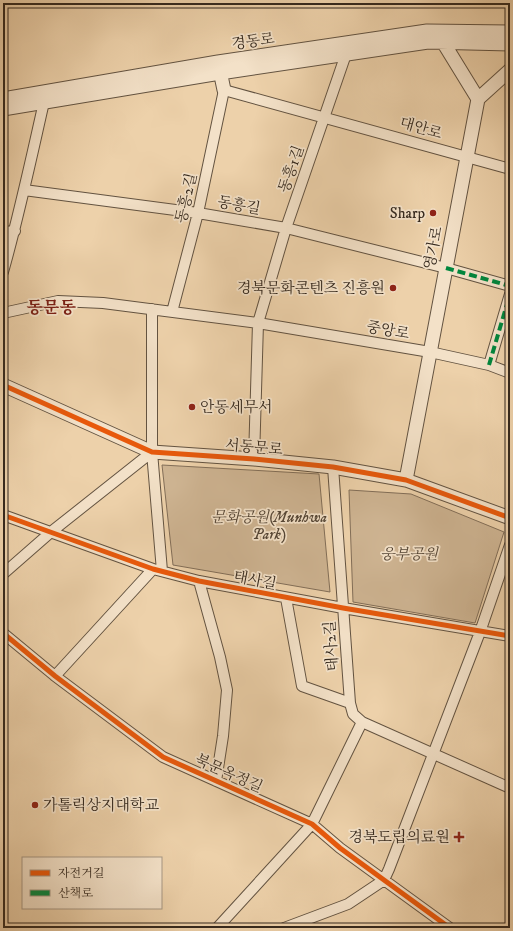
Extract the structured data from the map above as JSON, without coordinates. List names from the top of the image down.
{
  "streets": {
    "street": [
      "경동로",
      "대안로",
      "동흥1길",
      "동흥2길",
      "동흥길",
      "영가로",
      "중앙로",
      "서동문로",
      "태사길",
      "태사2길",
      "북문옥정길"
    ]
  },
  "crossings": [
    ["대안로", "동흥1길"],
    ["대안로", "동흥2길"],
    ["대안로", "영가로"],
    ["동흥1길", "동흥길"],
    ["동흥1길", "중앙로"],
    ["동흥2길", "동흥길"],
    ["동흥2길", "중앙로"],
    ["동흥길", "영가로"],
    ["영가로", "중앙로"],
    ["영가로", "서동문로"],
    ["서동문로", "태사2길"],
    ["태사길", "태사2길"]
  ],
  "districts": ["동문동"],
  "parks": ["문화공원(Munhwa Park)", "웅부공원"],
  "places": {
    "other": [
      "Sharp",
      "경북문화콘텐츠 진흥원",
      "안동세무서",
      "가톨릭상지대학교"
    ],
    "health": ["경북도립의료원"]
  },
  "legend": ["자전거길", "산책로"]
}
